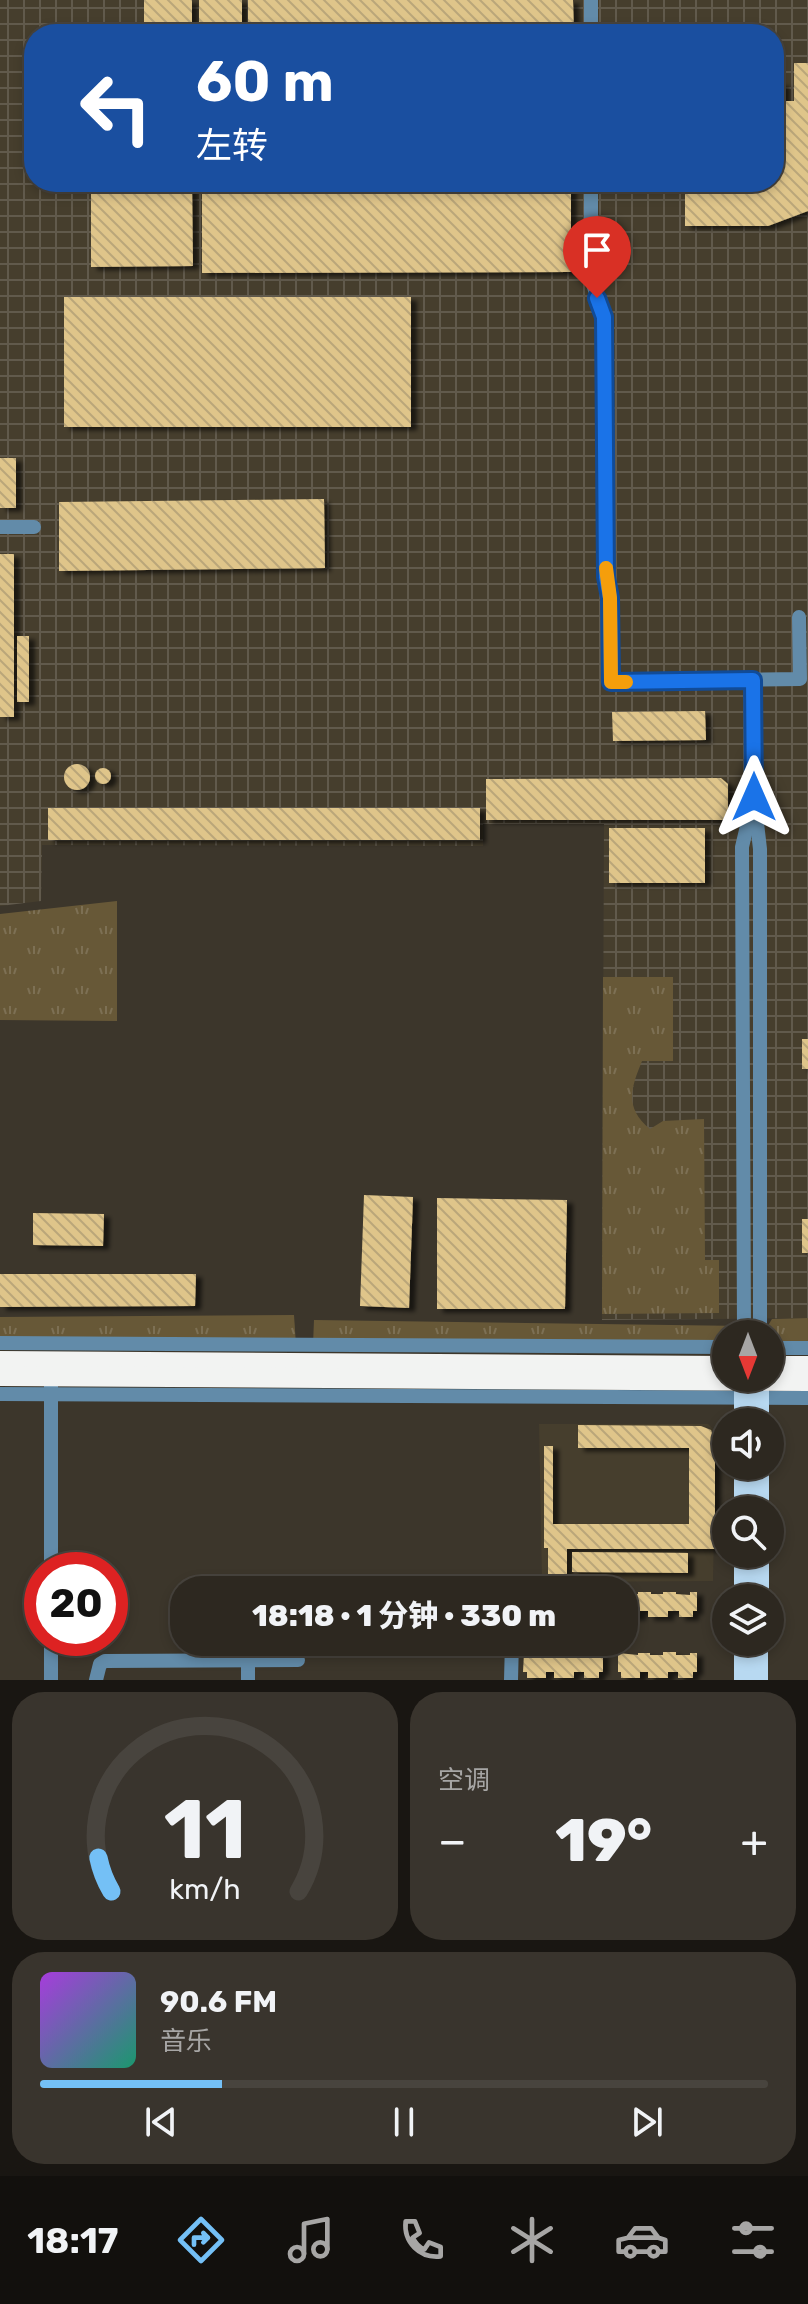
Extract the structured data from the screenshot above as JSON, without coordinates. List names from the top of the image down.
{
  "north": "bottom",
  "page": {
    "turn": ["60 m", "左转"],
    "limit": "20",
    "trip": "18:18 · 1 分钟 · 330 m",
    "tile": "空调",
    "heat": ["−", "19°", "+"],
    "song": ["90.6 FM", "音乐"],
    "tabs": "18:17",
    "gauge": ["11", "km/h"]
  }
}
